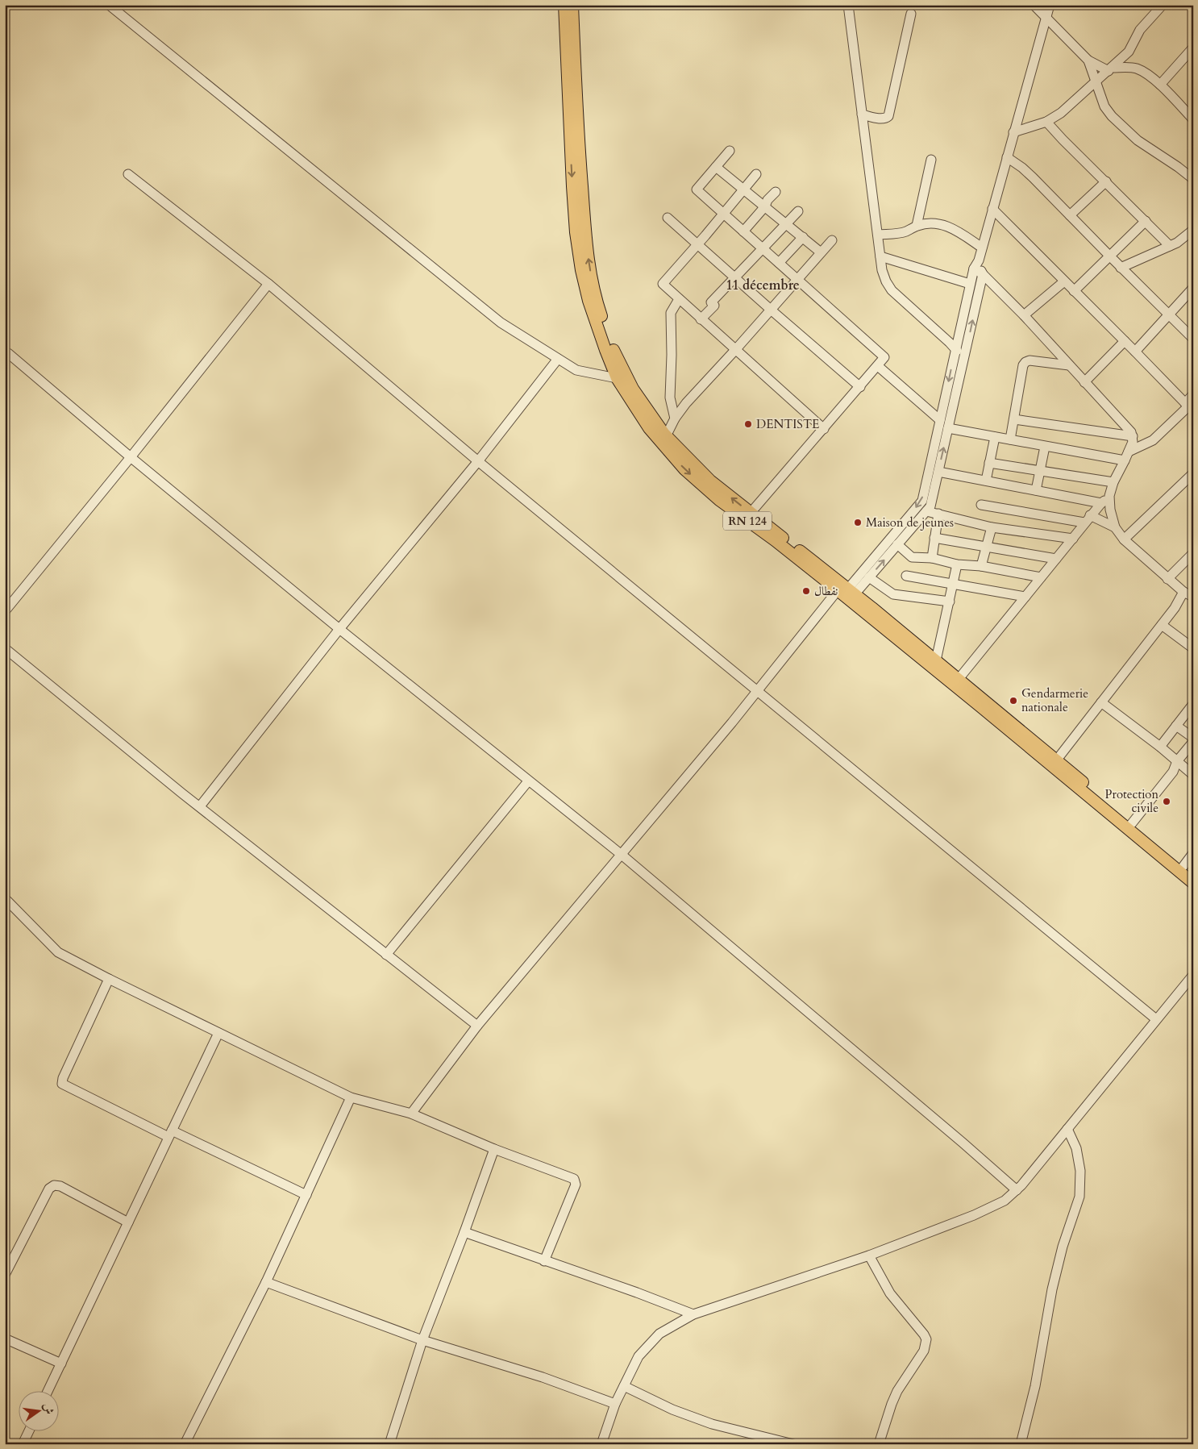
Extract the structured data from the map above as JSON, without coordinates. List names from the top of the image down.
{
  "streets": {
    "main road": ["RN 124"]
  },
  "districts": ["11 décembre"],
  "places": [
    "DENTISTE",
    "Maison de jeunes",
    "نفطال",
    "Gendarmerie nationale",
    "Protection civile"
  ],
  "north": "right"
}
